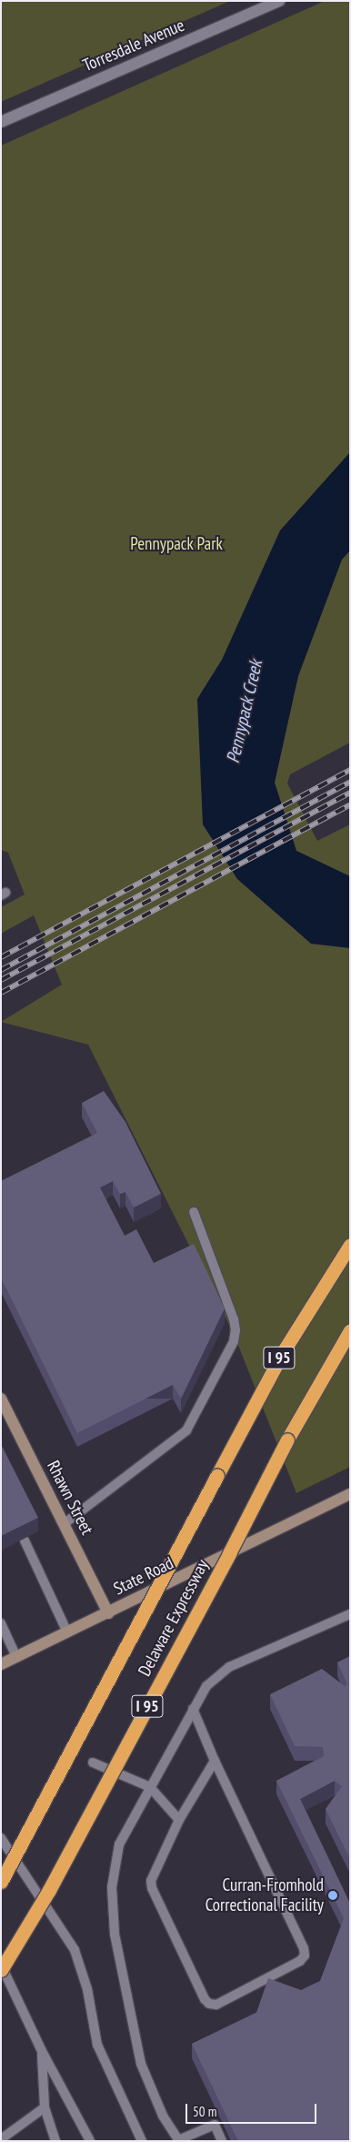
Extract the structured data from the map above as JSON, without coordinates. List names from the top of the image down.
{
  "streets": {
    "highway": ["I 95", "Delaware Expressway"],
    "main road": ["Rhawn Street", "State Road"],
    "street": ["Torresdale Avenue"]
  },
  "crossings": [
    ["Rhawn Street", "State Road"]
  ],
  "water": ["Pennypack Creek"],
  "parks": ["Pennypack Park"],
  "places": ["Curran-Fromhold Correctional Facility"],
  "scale_bar": "50 m"
}
